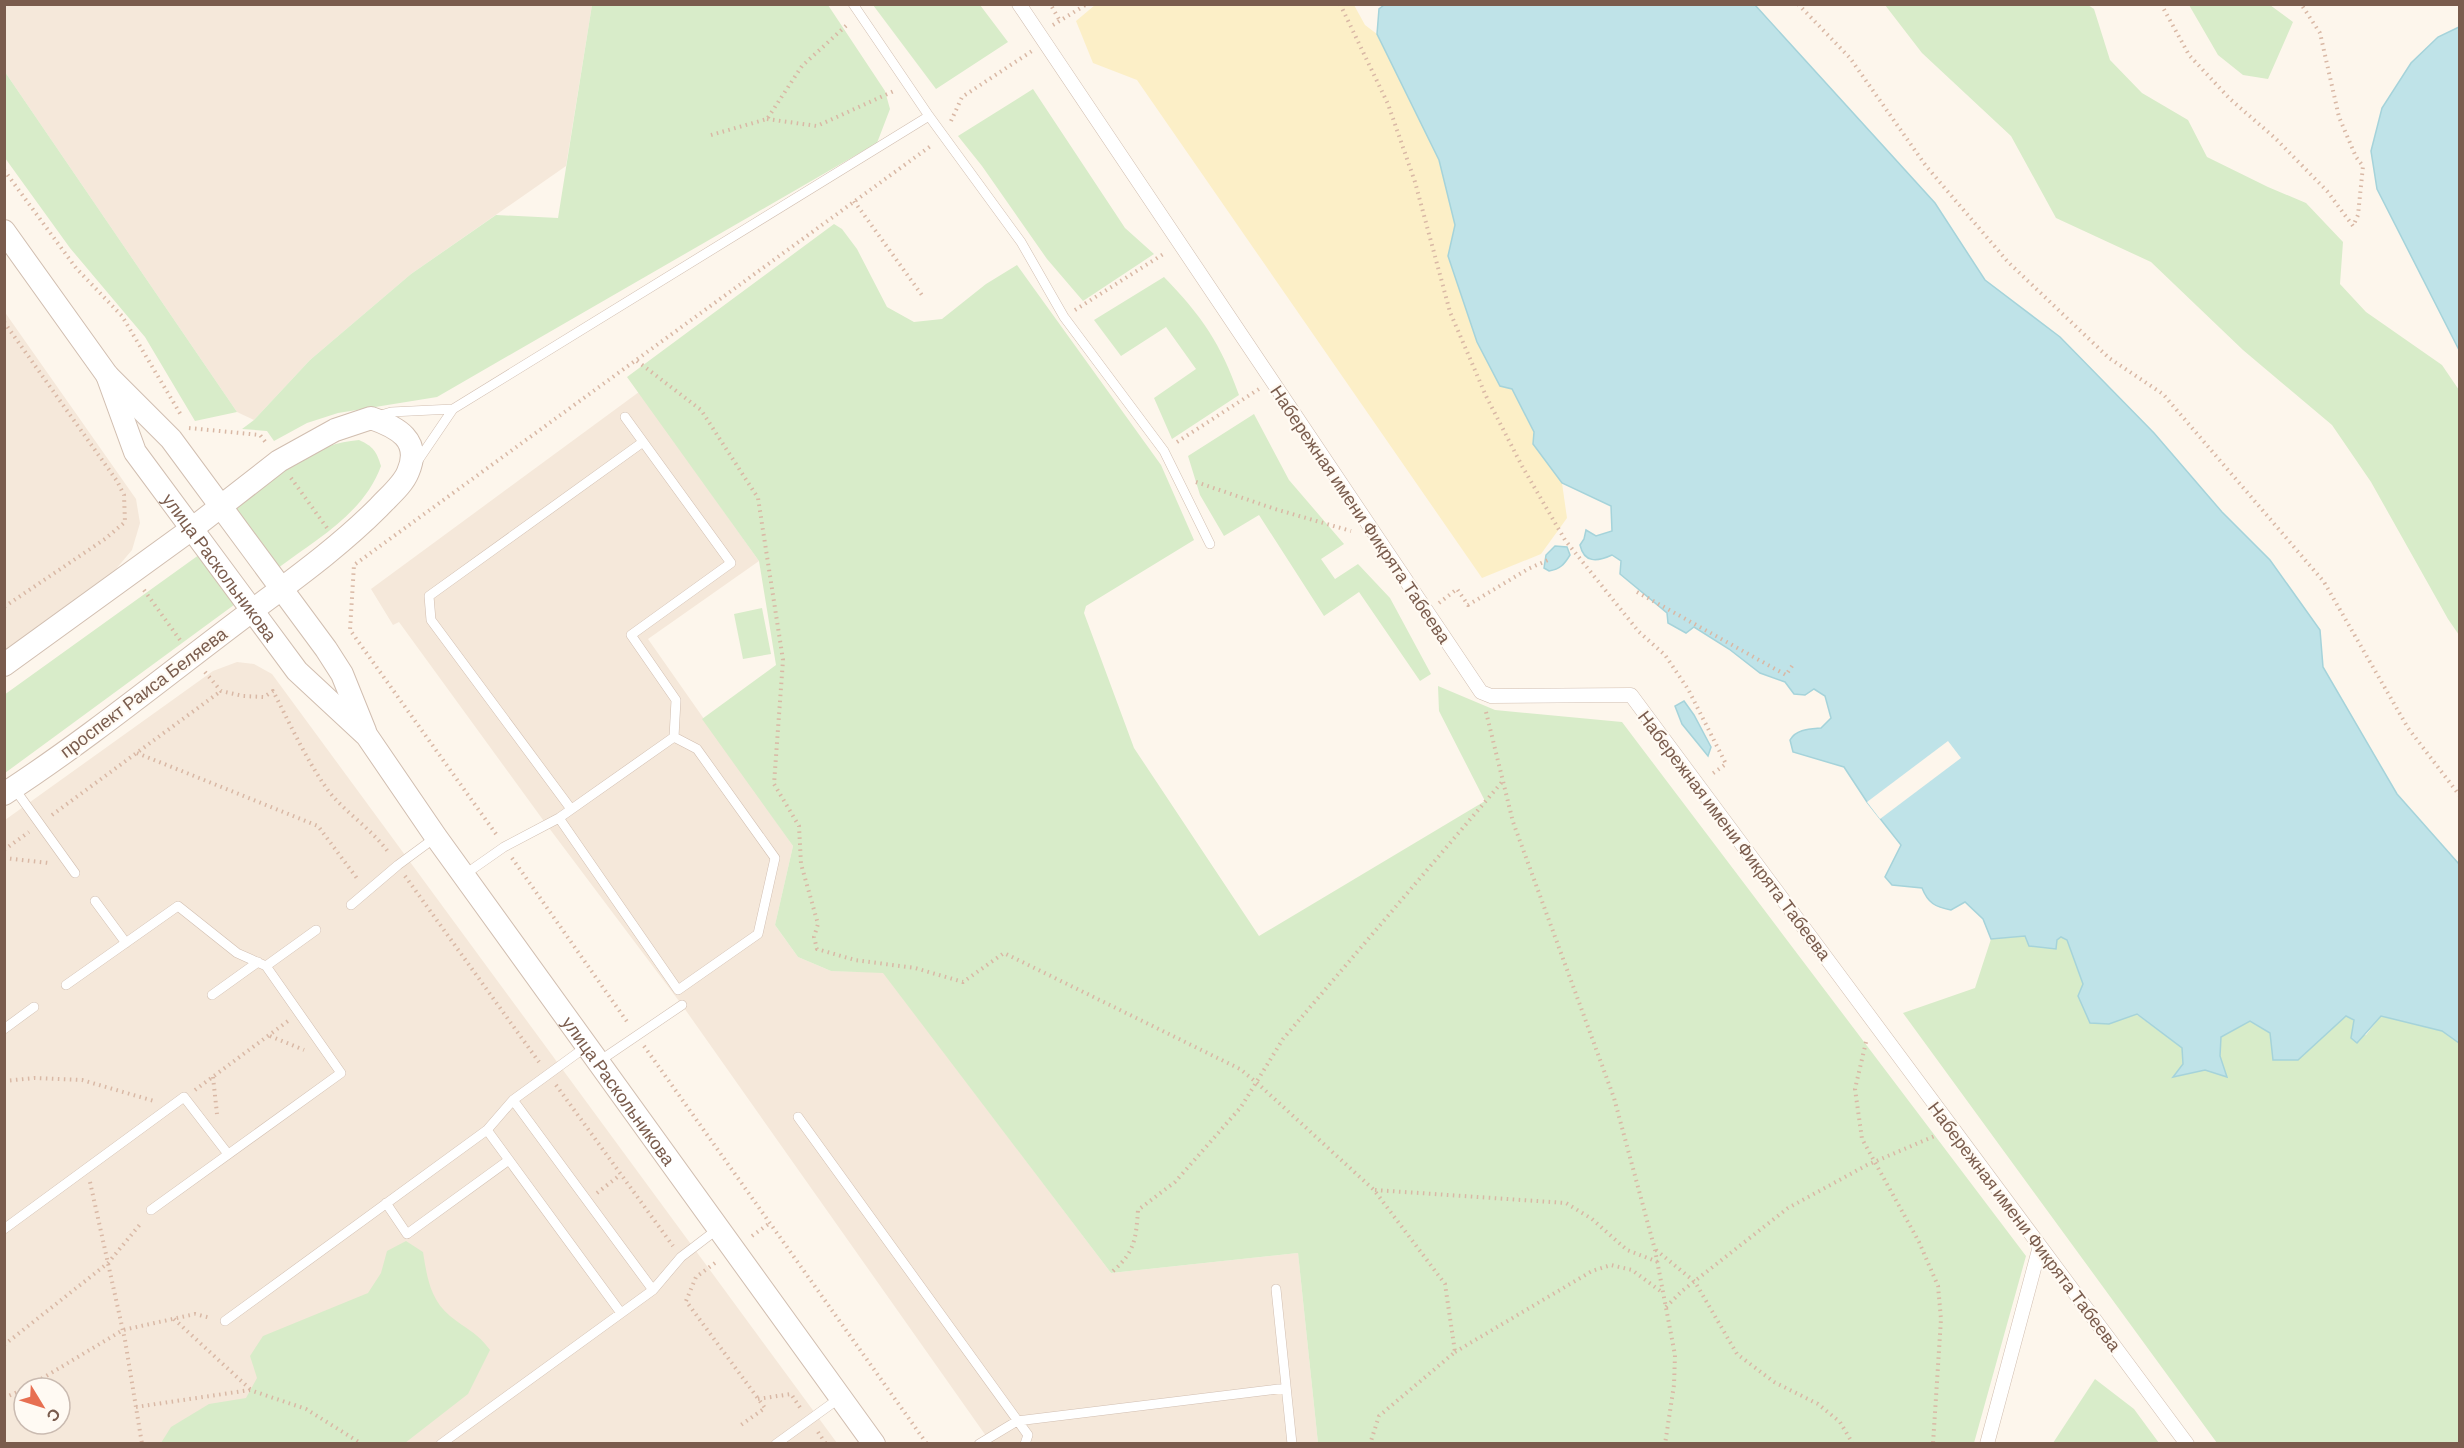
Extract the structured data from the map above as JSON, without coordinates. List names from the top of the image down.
{
  "streets": {
    "street": ["Набережная имени Фикрята Табеева", "улица Раскольникова", "проспект Раиса Беляева"]
  },
  "crossings": [
    ["улица Раскольникова", "проспект Раиса Беляева"]
  ],
  "north": "bottom right"
}
